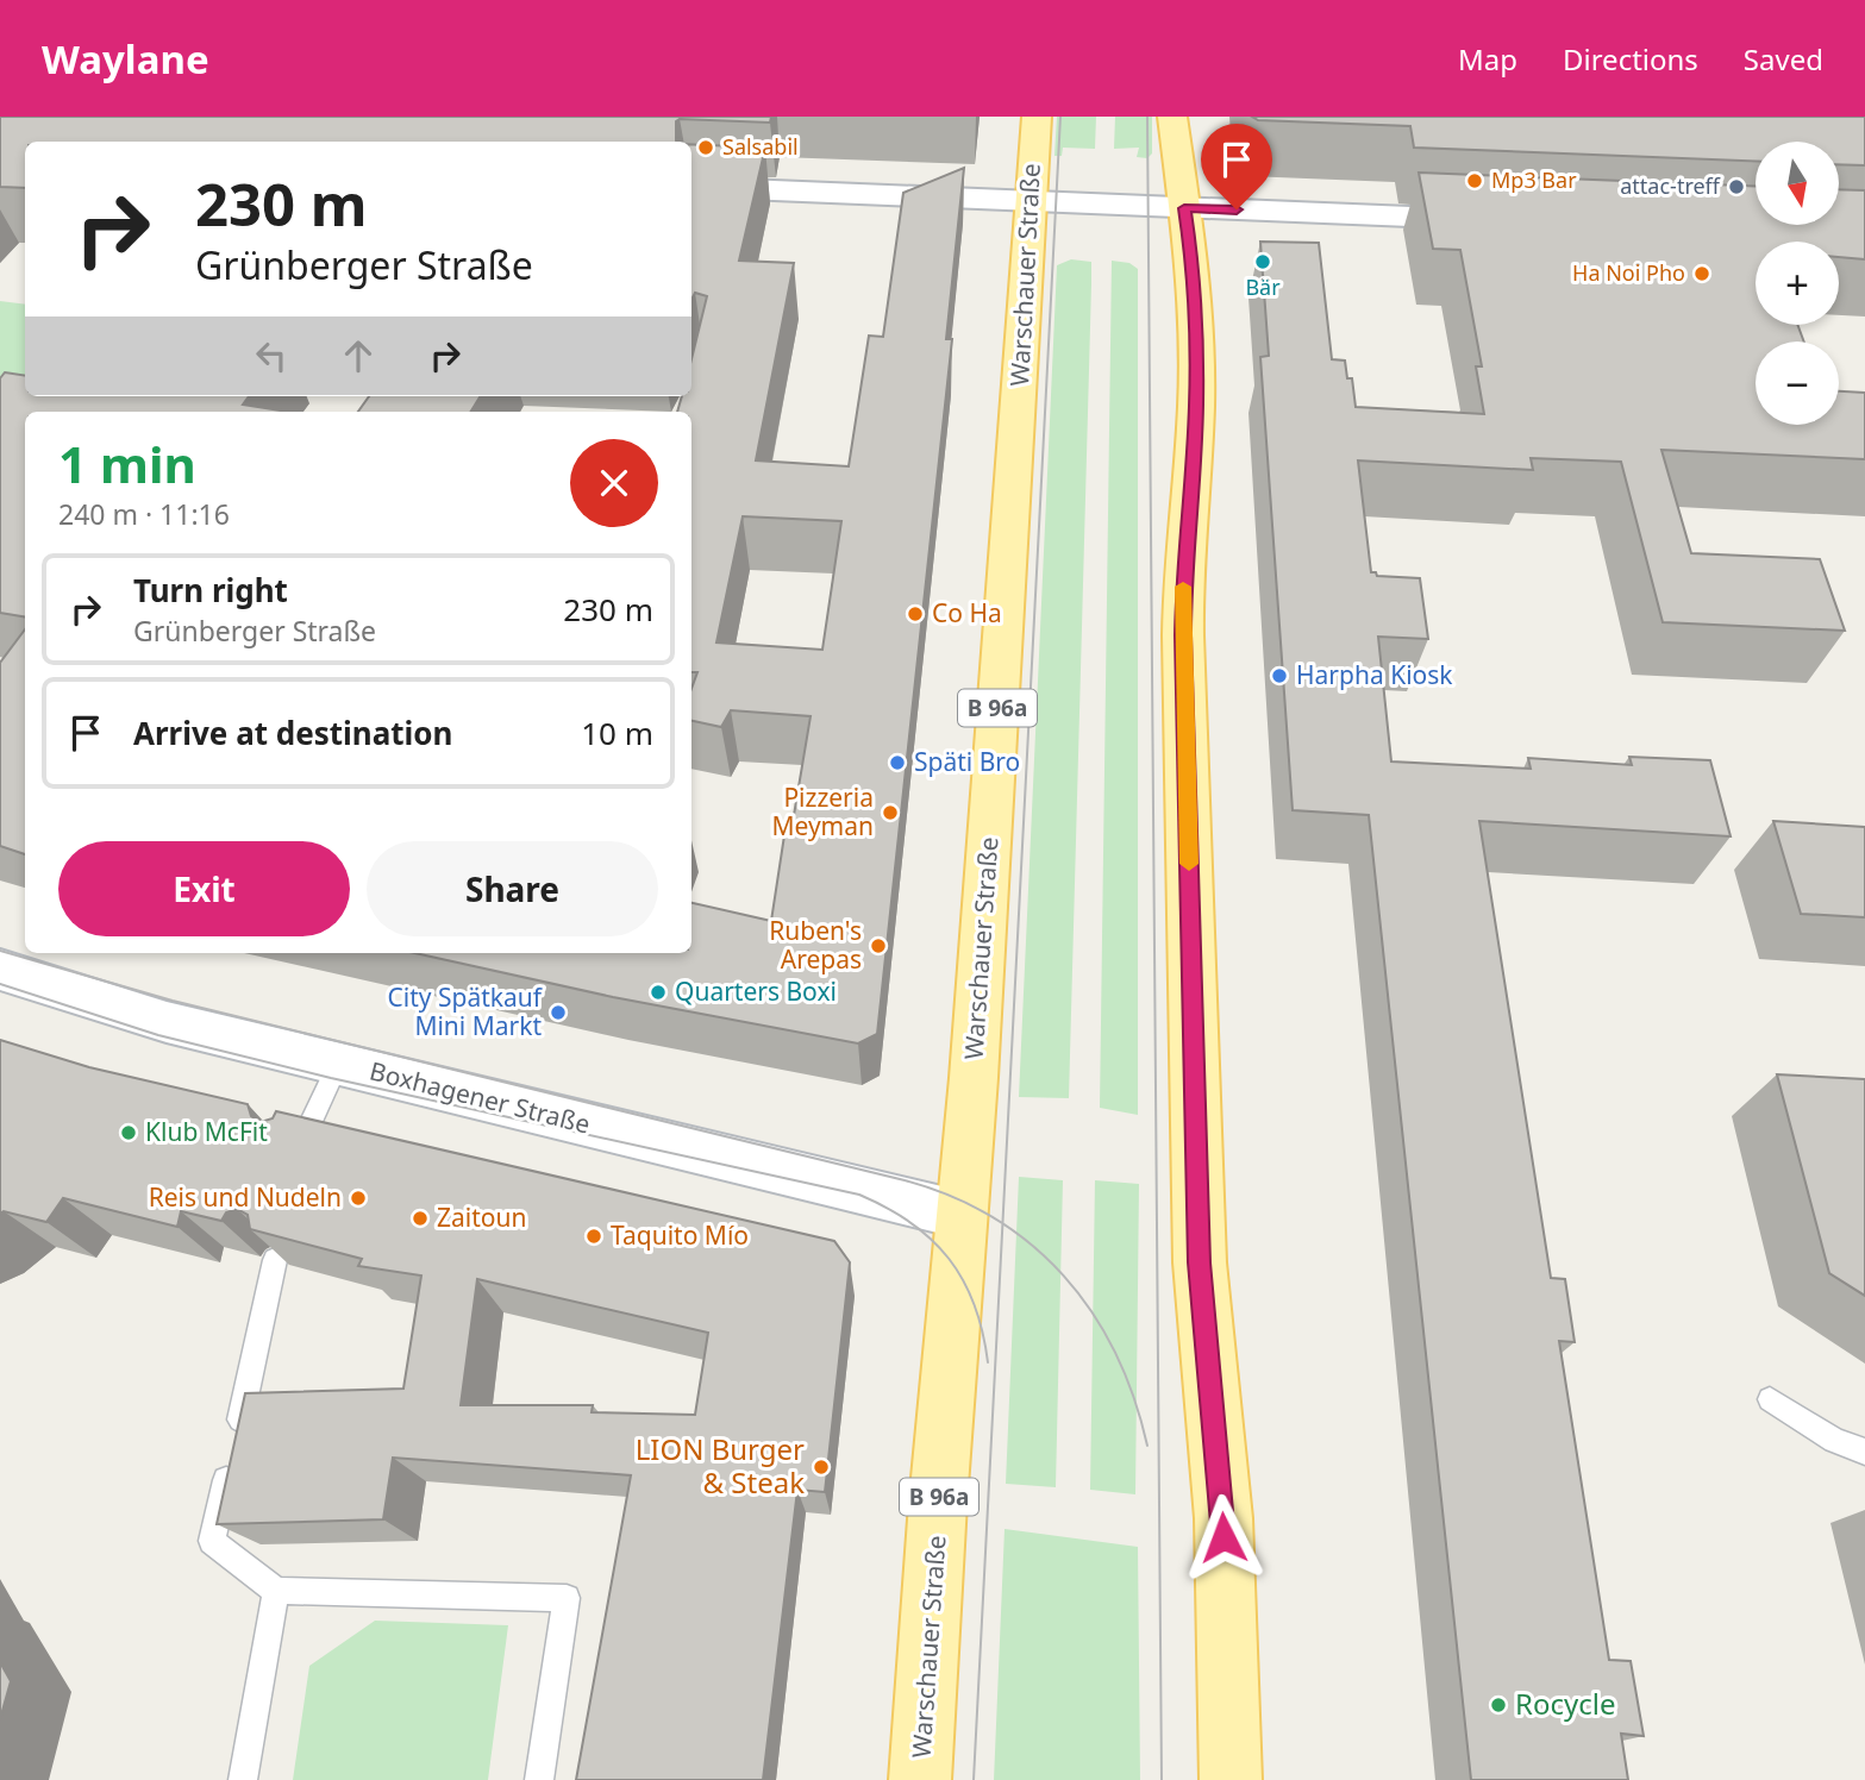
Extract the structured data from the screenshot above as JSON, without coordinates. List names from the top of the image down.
{
  "streets": {
    "main road": ["Warschauer Straße", "B 96a"],
    "street": ["Boxhagener Straße"]
  },
  "crossings": [
    ["Warschauer Straße", "Boxhagener Straße"]
  ],
  "places": [
    "Salsabil",
    "Mp3 Bar",
    "attac-treff",
    "Bär",
    "Ha Noi Pho",
    "Co Ha",
    "Harpha Kiosk",
    "Späti Bro",
    "Pizzeria Meyman",
    "Ruben's Arepas",
    "Quarters Boxi",
    "City Spätkauf Mini Markt",
    "Klub McFit",
    "Reis und Nudeln",
    "Zaitoun",
    "Taquito Mío",
    "LION Burger & Steak",
    "Rocycle"
  ],
  "north": "bottom",
  "page": {
    "header": "Waylane",
    "nav": ["Map", "Directions", "Saved"],
    "map_buttons": ["+", "−"],
    "turn": ["230 m", "Grünberger Straße"],
    "heading": ["1 min", "240 m · 11:16"],
    "list": [
      {
        "name": "Turn right",
        "note": "Grünberger Straße",
        "value": "230 m"
      },
      {
        "name": "Arrive at destination",
        "value": "10 m"
      }
    ],
    "buttons": ["Exit", "Share"]
  }
}
